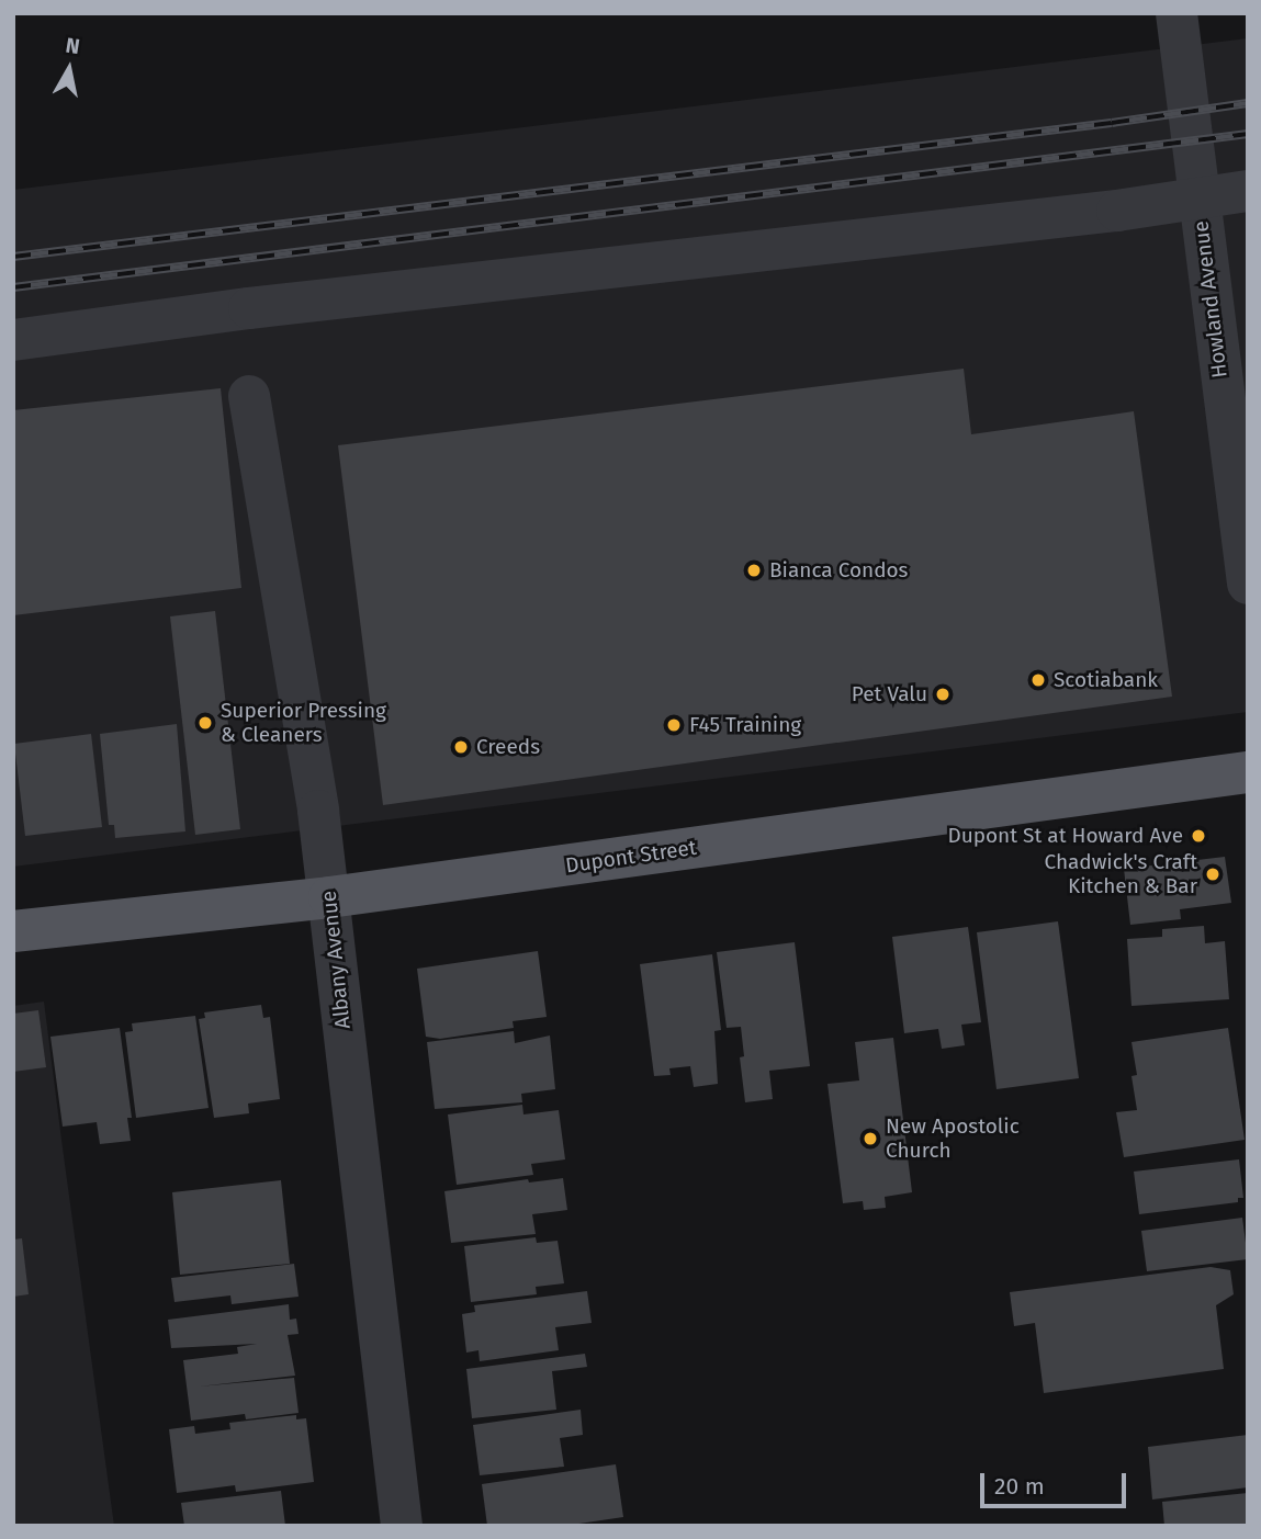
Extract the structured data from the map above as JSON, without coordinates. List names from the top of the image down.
{
  "streets": {
    "main road": ["Dupont Street"],
    "street": ["Howland Avenue", "Albany Avenue"]
  },
  "crossings": [
    ["Dupont Street", "Albany Avenue"]
  ],
  "places": [
    "Bianca Condos",
    "Scotiabank",
    "Pet Valu",
    "Superior Pressing & Cleaners",
    "F45 Training",
    "Creeds",
    "Dupont St at Howard Ave",
    "Chadwick's Craft Kitchen & Bar",
    "New Apostolic Church"
  ],
  "scale_bar": "20 m",
  "north": "top"
}
